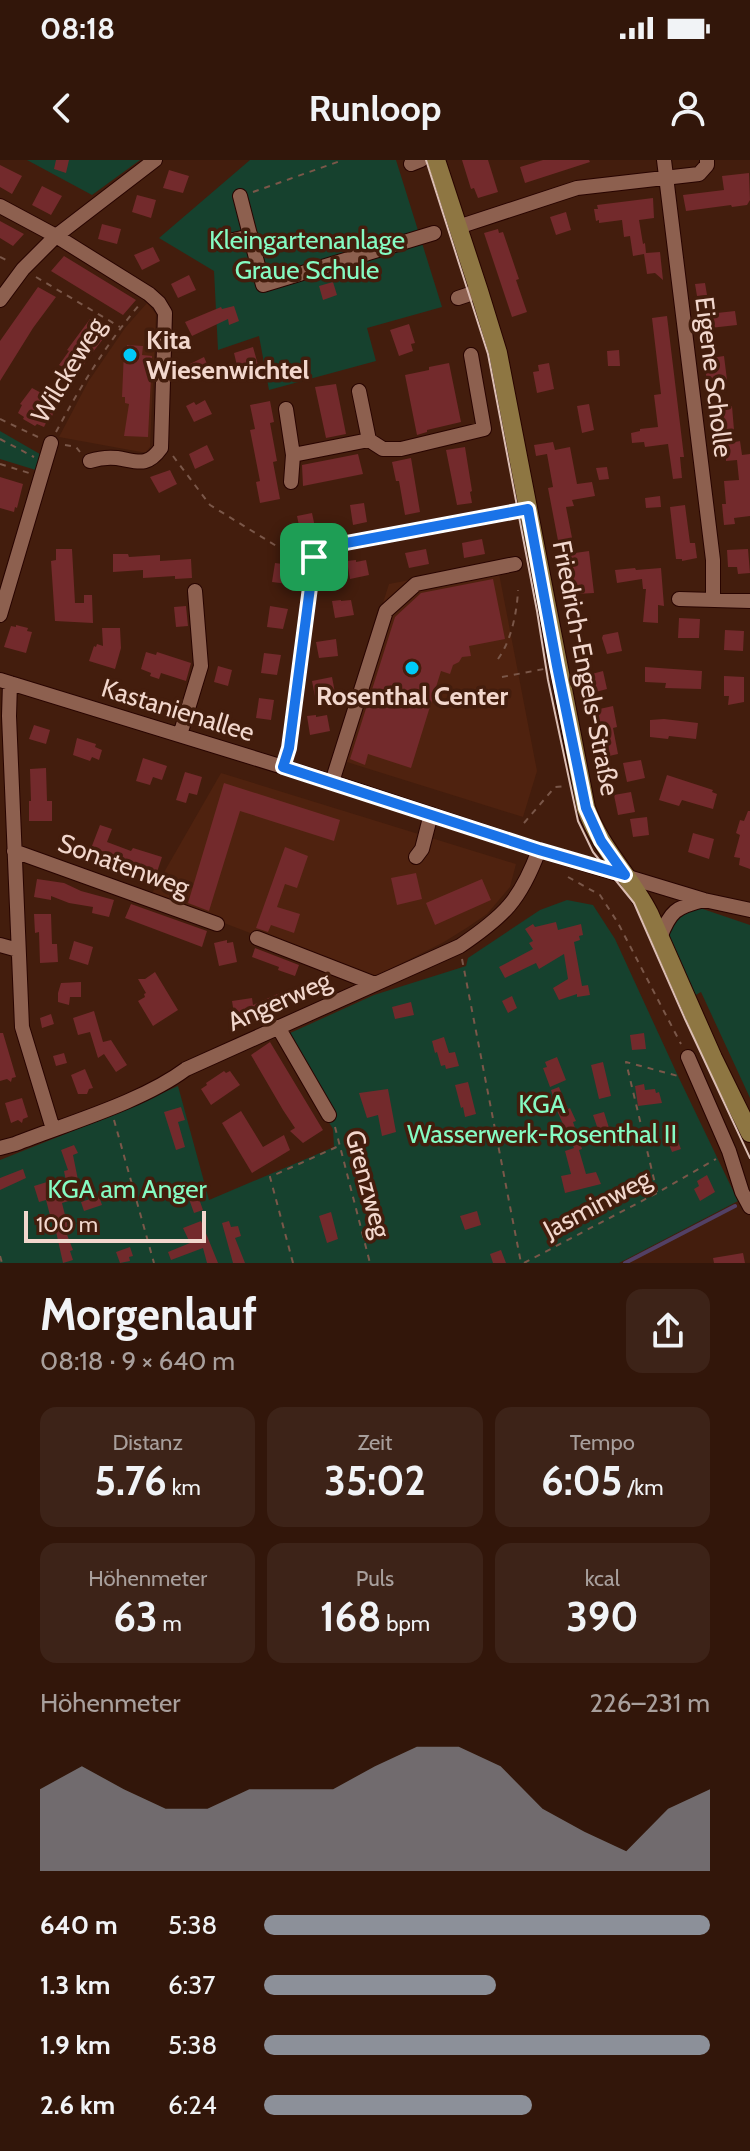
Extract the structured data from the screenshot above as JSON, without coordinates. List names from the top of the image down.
{
  "streets": {
    "main road": ["Friedrich-Engels-Straße"],
    "street": [
      "Wilckeweg",
      "Eigene Scholle",
      "Kastanienallee",
      "Sonatenweg",
      "Angerweg"
    ],
    "path": ["Grenzweg", "Jasminweg"]
  },
  "crossings": [
    ["Friedrich-Engels-Straße", "Kastanienallee"],
    ["Kastanienallee", "Angerweg"]
  ],
  "parks": ["Kleingartenanlage Graue Schule", "KGA Wasserwerk-Rosenthal II", "KGA am Anger"],
  "places": ["Kita Wiesenwichtel", "Rosenthal Center"],
  "scale_bar": "100 m",
  "page": {
    "status": "08:18",
    "header": "Runloop",
    "scale": "100 m",
    "heading": ["Morgenlauf", "08:18 · 9 × 640 m"],
    "stats": [
      ["Distanz", "5.76 km"],
      ["Zeit", "35:02"],
      ["Tempo", "6:05 /km"],
      ["Höhenmeter", "63 m"],
      ["Puls", "168 bpm"],
      ["kcal", "390"]
    ],
    "chart": ["Höhenmeter", "226–231 m"],
    "list": [
      {
        "name": "640 m",
        "note": "5:38"
      },
      {
        "name": "1.3 km",
        "note": "6:37"
      },
      {
        "name": "1.9 km",
        "note": "5:38"
      },
      {
        "name": "2.6 km",
        "note": "6:24"
      }
    ]
  }
}
